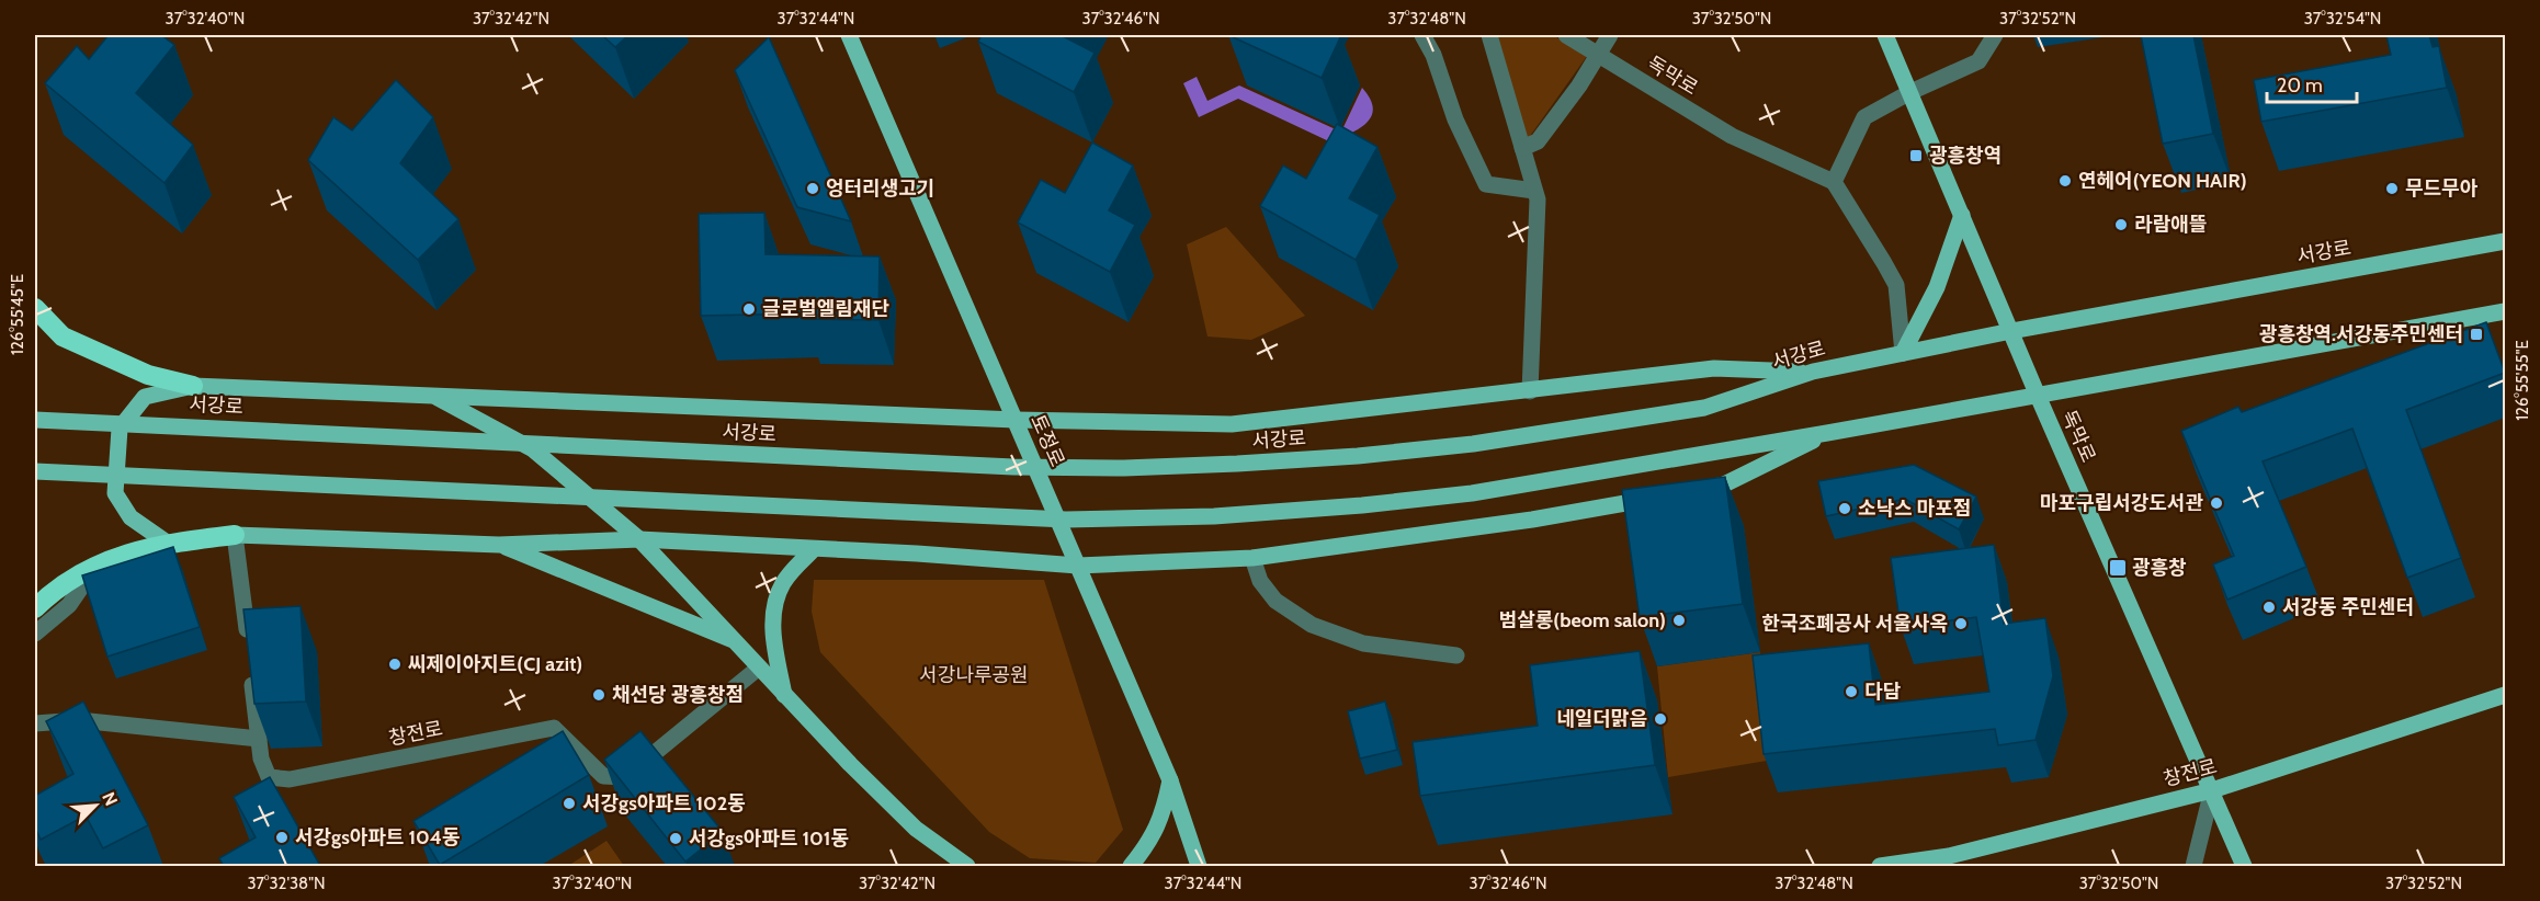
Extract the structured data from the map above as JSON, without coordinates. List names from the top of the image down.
{
  "streets": {
    "main road": [
      "독막로",
      "서강로",
      "토정로",
      "창전로"
    ]
  },
  "crossings": [
    ["독막로", "서강로"],
    ["독막로", "창전로"]
  ],
  "parks": ["서강나루공원"],
  "places": {
    "transit": ["광흥창역", "광흥창역.서강동주민센터", "광흥창"],
    "other": [
      "연헤어(YEON HAIR)",
      "엉터리생고기",
      "무드무아",
      "라람애뜰",
      "글로벌엘림재단",
      "마포구립서강도서관",
      "소낙스 마포점",
      "서강동 주민센터",
      "범살롱(beom salon)",
      "한국조폐공사 서울사옥",
      "씨제이아지트(CJ azit)",
      "다담",
      "채선당 광흥창점",
      "네일더맑음",
      "서강gs아파트 102동",
      "서강gs아파트 104동",
      "서강gs아파트 101동"
    ]
  },
  "scale_bar": "20 m",
  "north": "top right",
  "coordinates": [
    "37°32'40\"N",
    "37°32'42\"N",
    "37°32'44\"N",
    "37°32'46\"N",
    "37°32'48\"N",
    "37°32'50\"N",
    "37°32'52\"N",
    "37°32'54\"N",
    "126°55'45\"E",
    "126°55'55\"E",
    "37°32'38\"N"
  ]
}
